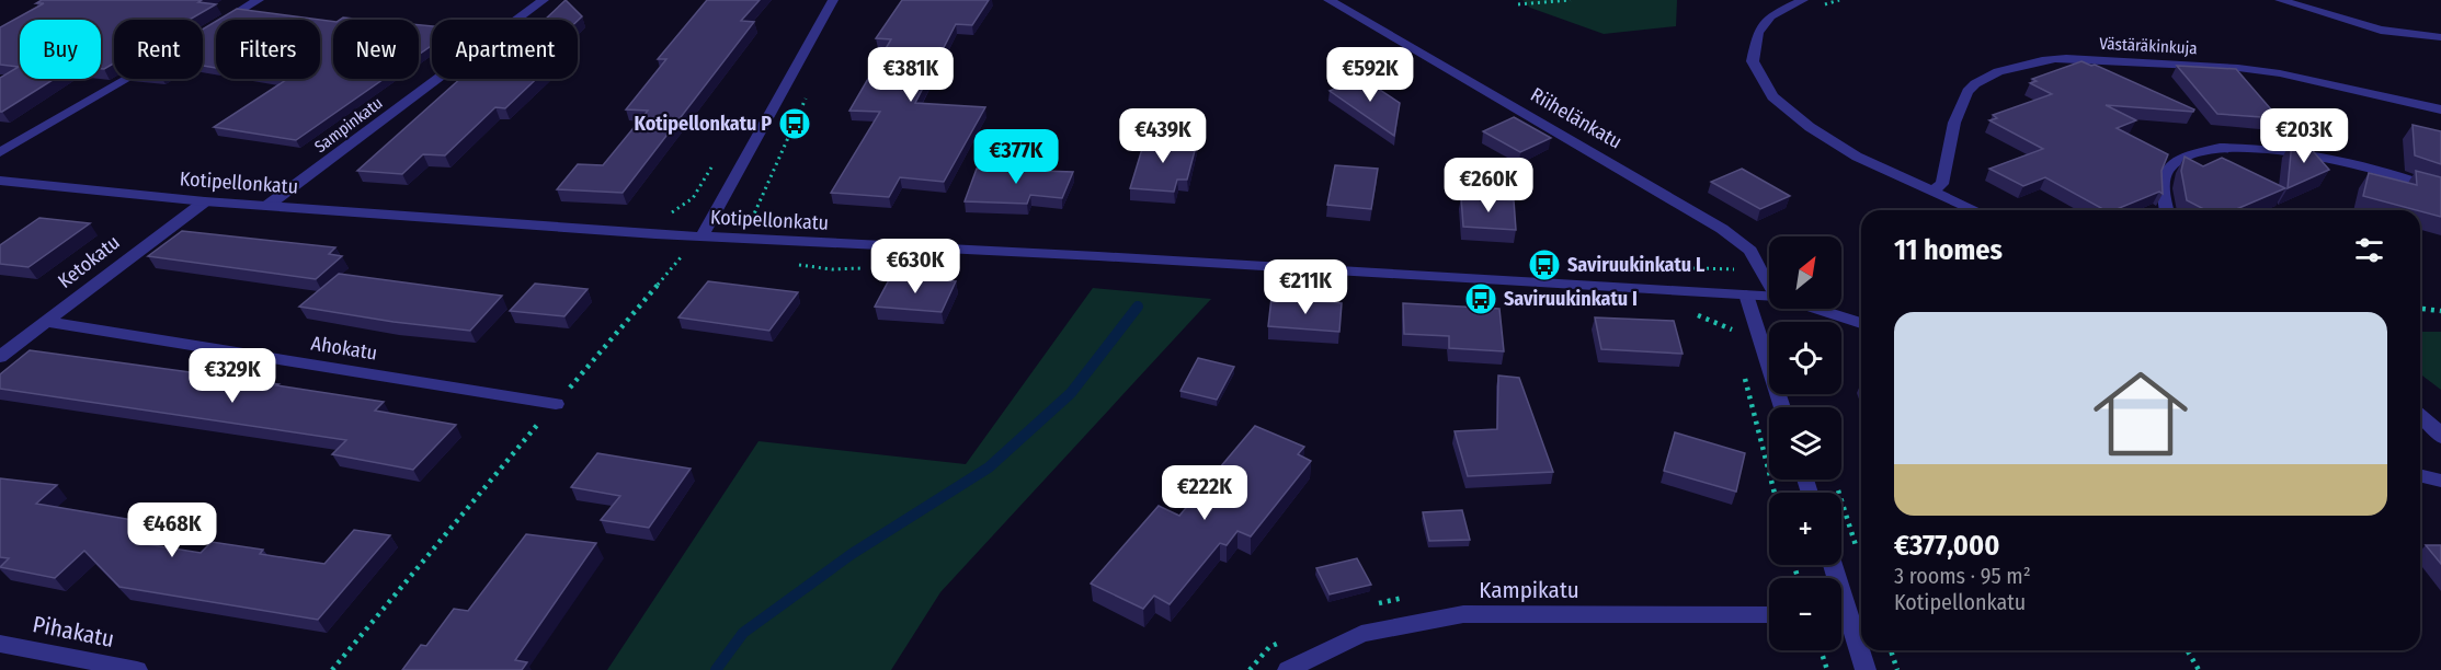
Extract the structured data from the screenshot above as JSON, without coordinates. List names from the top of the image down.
{
  "streets": {
    "street": [
      "Västäräkinkuja",
      "Riihelänkatu",
      "Sampinkatu",
      "Kotipellonkatu",
      "Ketokatu",
      "Ahokatu",
      "Kampikatu",
      "Pihakatu"
    ]
  },
  "crossings": [
    ["Sampinkatu", "Kotipellonkatu"],
    ["Kotipellonkatu", "Ketokatu"],
    ["Ketokatu", "Ahokatu"]
  ],
  "places": {
    "bus stop": ["Kotipellonkatu P", "Saviruukinkatu L", "Saviruukinkatu I"]
  },
  "north": "top right",
  "page": {
    "chip": [
      "Buy",
      "Rent",
      "Filters",
      "New",
      "Apartment"
    ],
    "price": [
      "€381K",
      "€592K",
      "€439K",
      "€203K",
      "€377K",
      "€260K",
      "€630K",
      "€211K",
      "€329K",
      "€222K",
      "€468K"
    ],
    "heading": "11 homes",
    "map_buttons": ["+", "−"],
    "list": [
      {
        "name": "€377,000",
        "note": "3 rooms · 95 m² · Kotipellonkatu"
      }
    ]
  }
}
